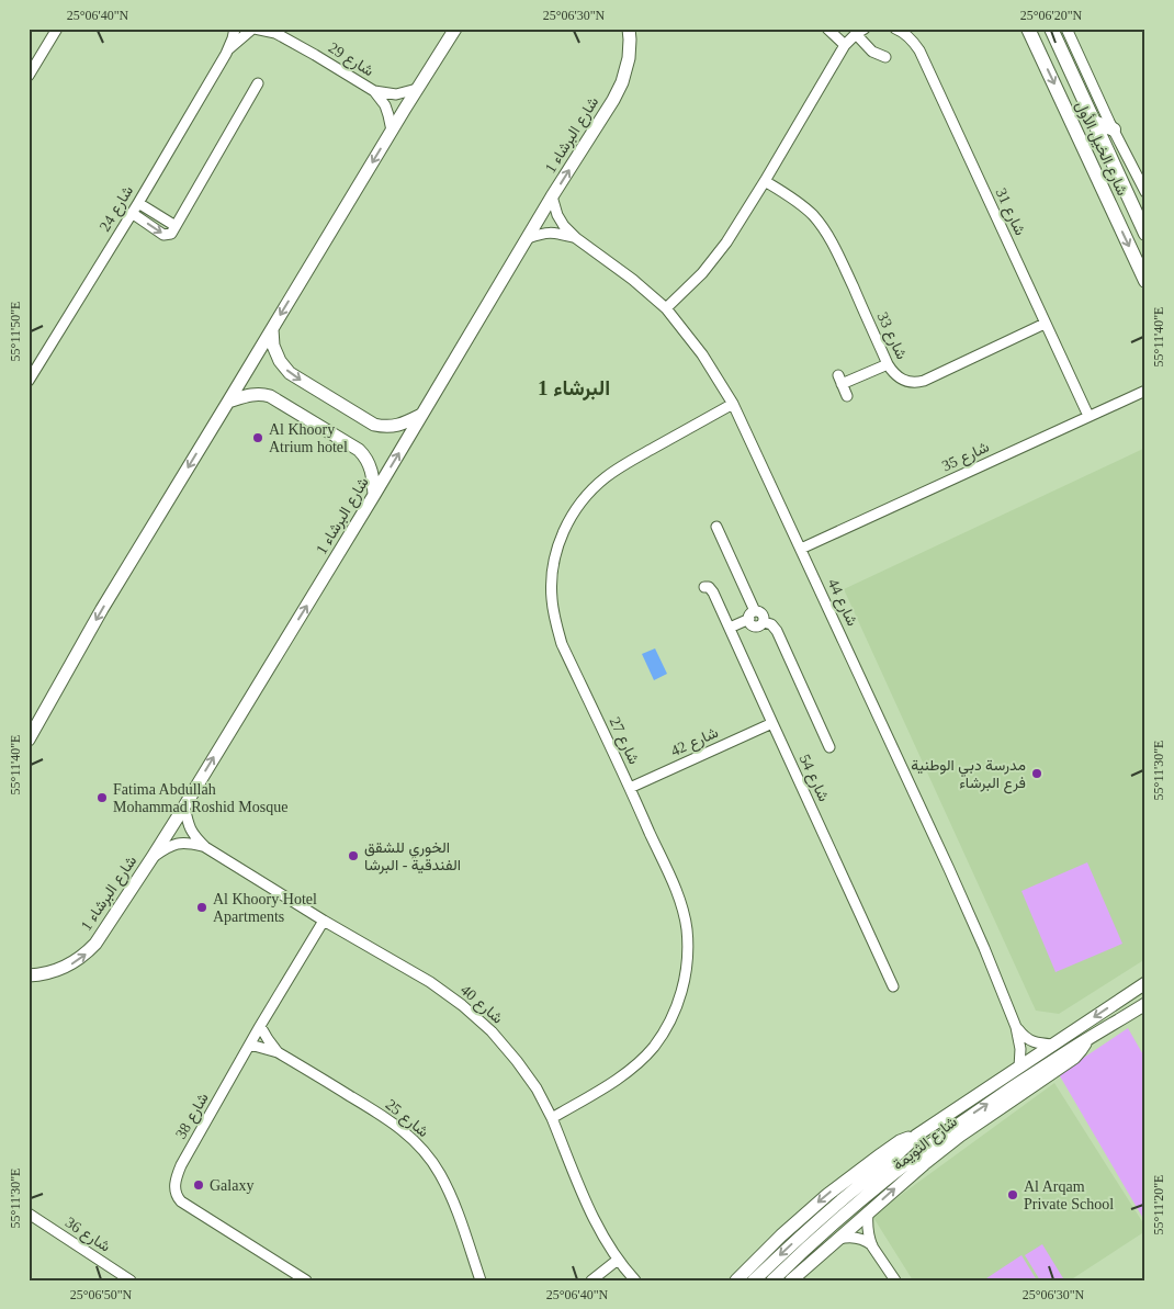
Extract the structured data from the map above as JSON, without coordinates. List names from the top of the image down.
{
  "streets": {
    "main road": ["شارع الخيل الأول"],
    "street": [
      "شارع 29",
      "شارع البرشاء 1",
      "شارع 24",
      "شارع 31",
      "شارع 33",
      "شارع 35",
      "شارع 44",
      "شارع 27",
      "شارع 42",
      "شارع 54",
      "شارع 40",
      "شارع 38",
      "شارع 25",
      "شارع الثويمة",
      "شارع 36"
    ]
  },
  "crossings": [
    ["شارع 29", "شارع 24"],
    ["شارع البرشاء 1", "شارع 44"],
    ["شارع البرشاء 1", "شارع 40"],
    ["شارع 31", "شارع 33"],
    ["شارع 31", "شارع 35"],
    ["شارع 35", "شارع 44"],
    ["شارع 44", "شارع 27"],
    ["شارع 44", "شارع الثويمة"],
    ["شارع 27", "شارع 42"],
    ["شارع 27", "شارع 40"],
    ["شارع 42", "شارع 54"],
    ["شارع 40", "شارع 38"],
    ["شارع 38", "شارع 25"]
  ],
  "one_way": ["شارع البرشاء 1"],
  "districts": ["البرشاء 1"],
  "places": [
    "Al Khoory Atrium hotel",
    "مدرسة دبي الوطنية فرع البرشاء",
    "Fatima Abdullah Mohammad Roshid Mosque",
    "الخوري للشقق الفندقية - البرشا",
    "Al Khoory Hotel Apartments",
    "Galaxy",
    "Al Arqam Private School"
  ],
  "coordinates": [
    "25°06'40\"N",
    "25°06'30\"N",
    "25°06'20\"N",
    "55°11'50\"E",
    "55°11'40\"E",
    "55°11'30\"E",
    "55°11'20\"E",
    "25°06'50\"N"
  ]
}
